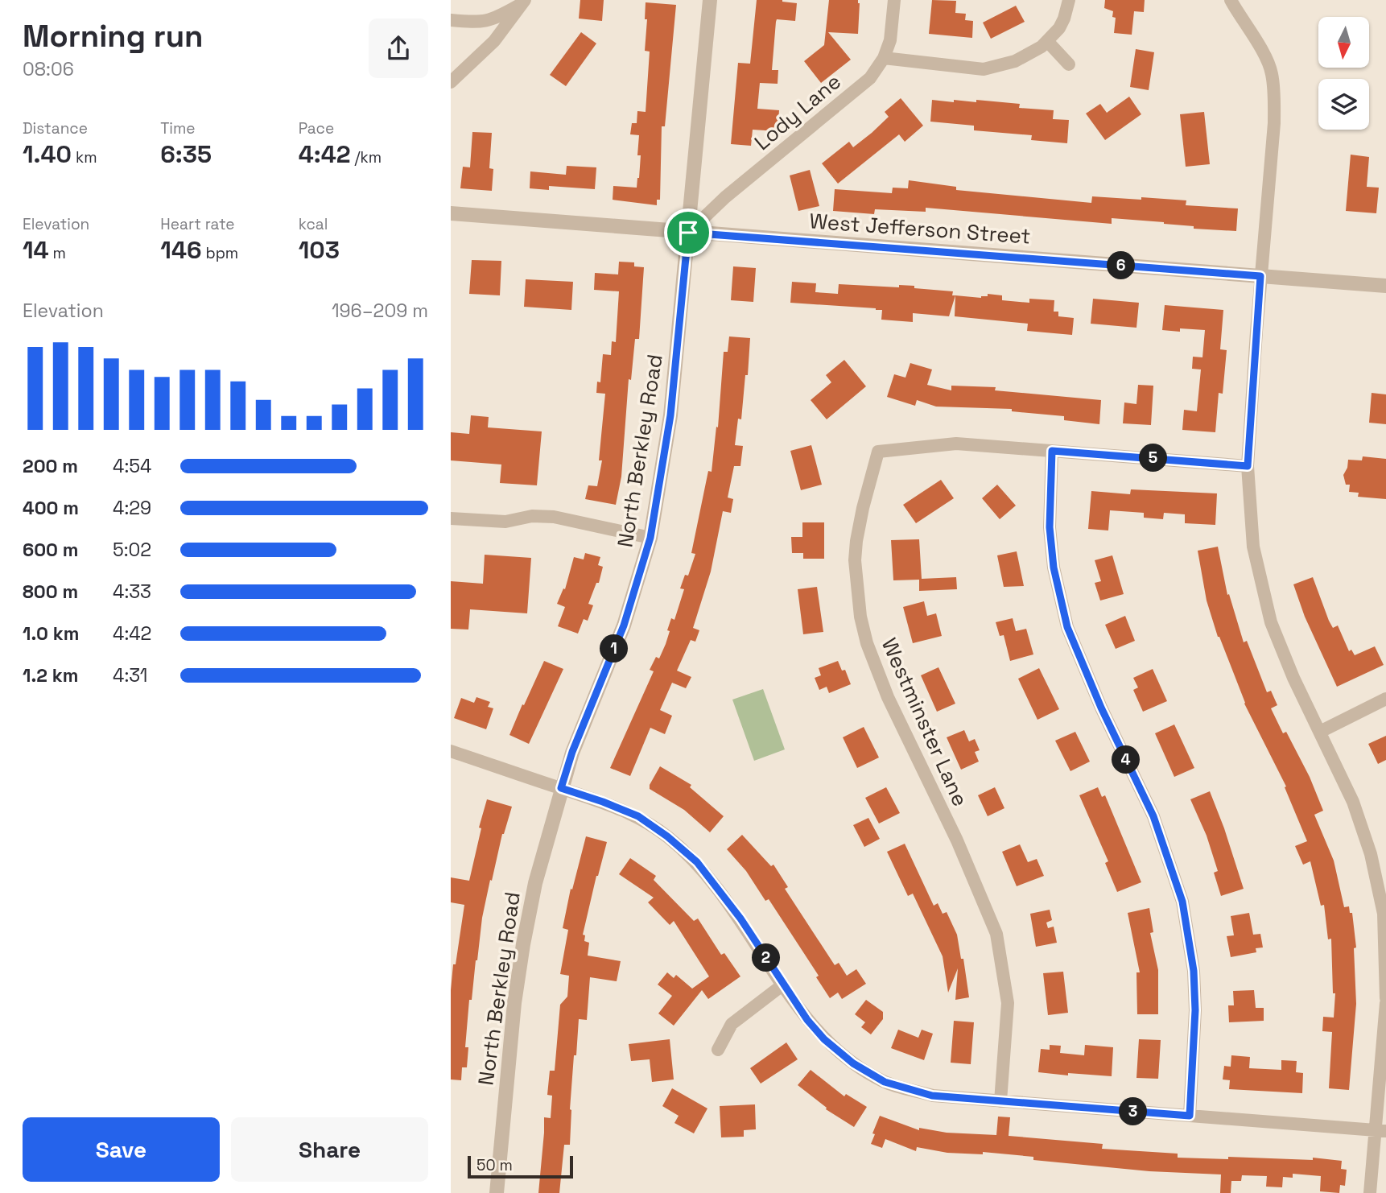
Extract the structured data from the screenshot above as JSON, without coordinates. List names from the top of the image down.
{
  "streets": {
    "street": [
      "Lody Lane",
      "West Jefferson Street",
      "North Berkley Road",
      "Westminster Lane"
    ]
  },
  "crossings": [
    ["Lody Lane", "West Jefferson Street"],
    ["Lody Lane", "North Berkley Road"],
    ["West Jefferson Street", "North Berkley Road"]
  ],
  "scale_bar": "50 m",
  "north": "bottom",
  "page": {
    "heading": ["Morning run", "08:06"],
    "stats": [
      ["Distance", "1.40 km"],
      ["Time", "6:35"],
      ["Pace", "4:42 /km"],
      ["Elevation", "14 m"],
      ["Heart rate", "146 bpm"],
      ["kcal", "103"]
    ],
    "pins": [
      "6",
      "5",
      "1",
      "4",
      "2",
      "3"
    ],
    "chart": ["Elevation", "196–209 m"],
    "list": [
      {
        "name": "200 m",
        "note": "4:54"
      },
      {
        "name": "400 m",
        "note": "4:29"
      },
      {
        "name": "600 m",
        "note": "5:02"
      },
      {
        "name": "800 m",
        "note": "4:33"
      },
      {
        "name": "1.0 km",
        "note": "4:42"
      },
      {
        "name": "1.2 km",
        "note": "4:31"
      }
    ],
    "buttons": ["Save", "Share"],
    "scale": "50 m"
  }
}
